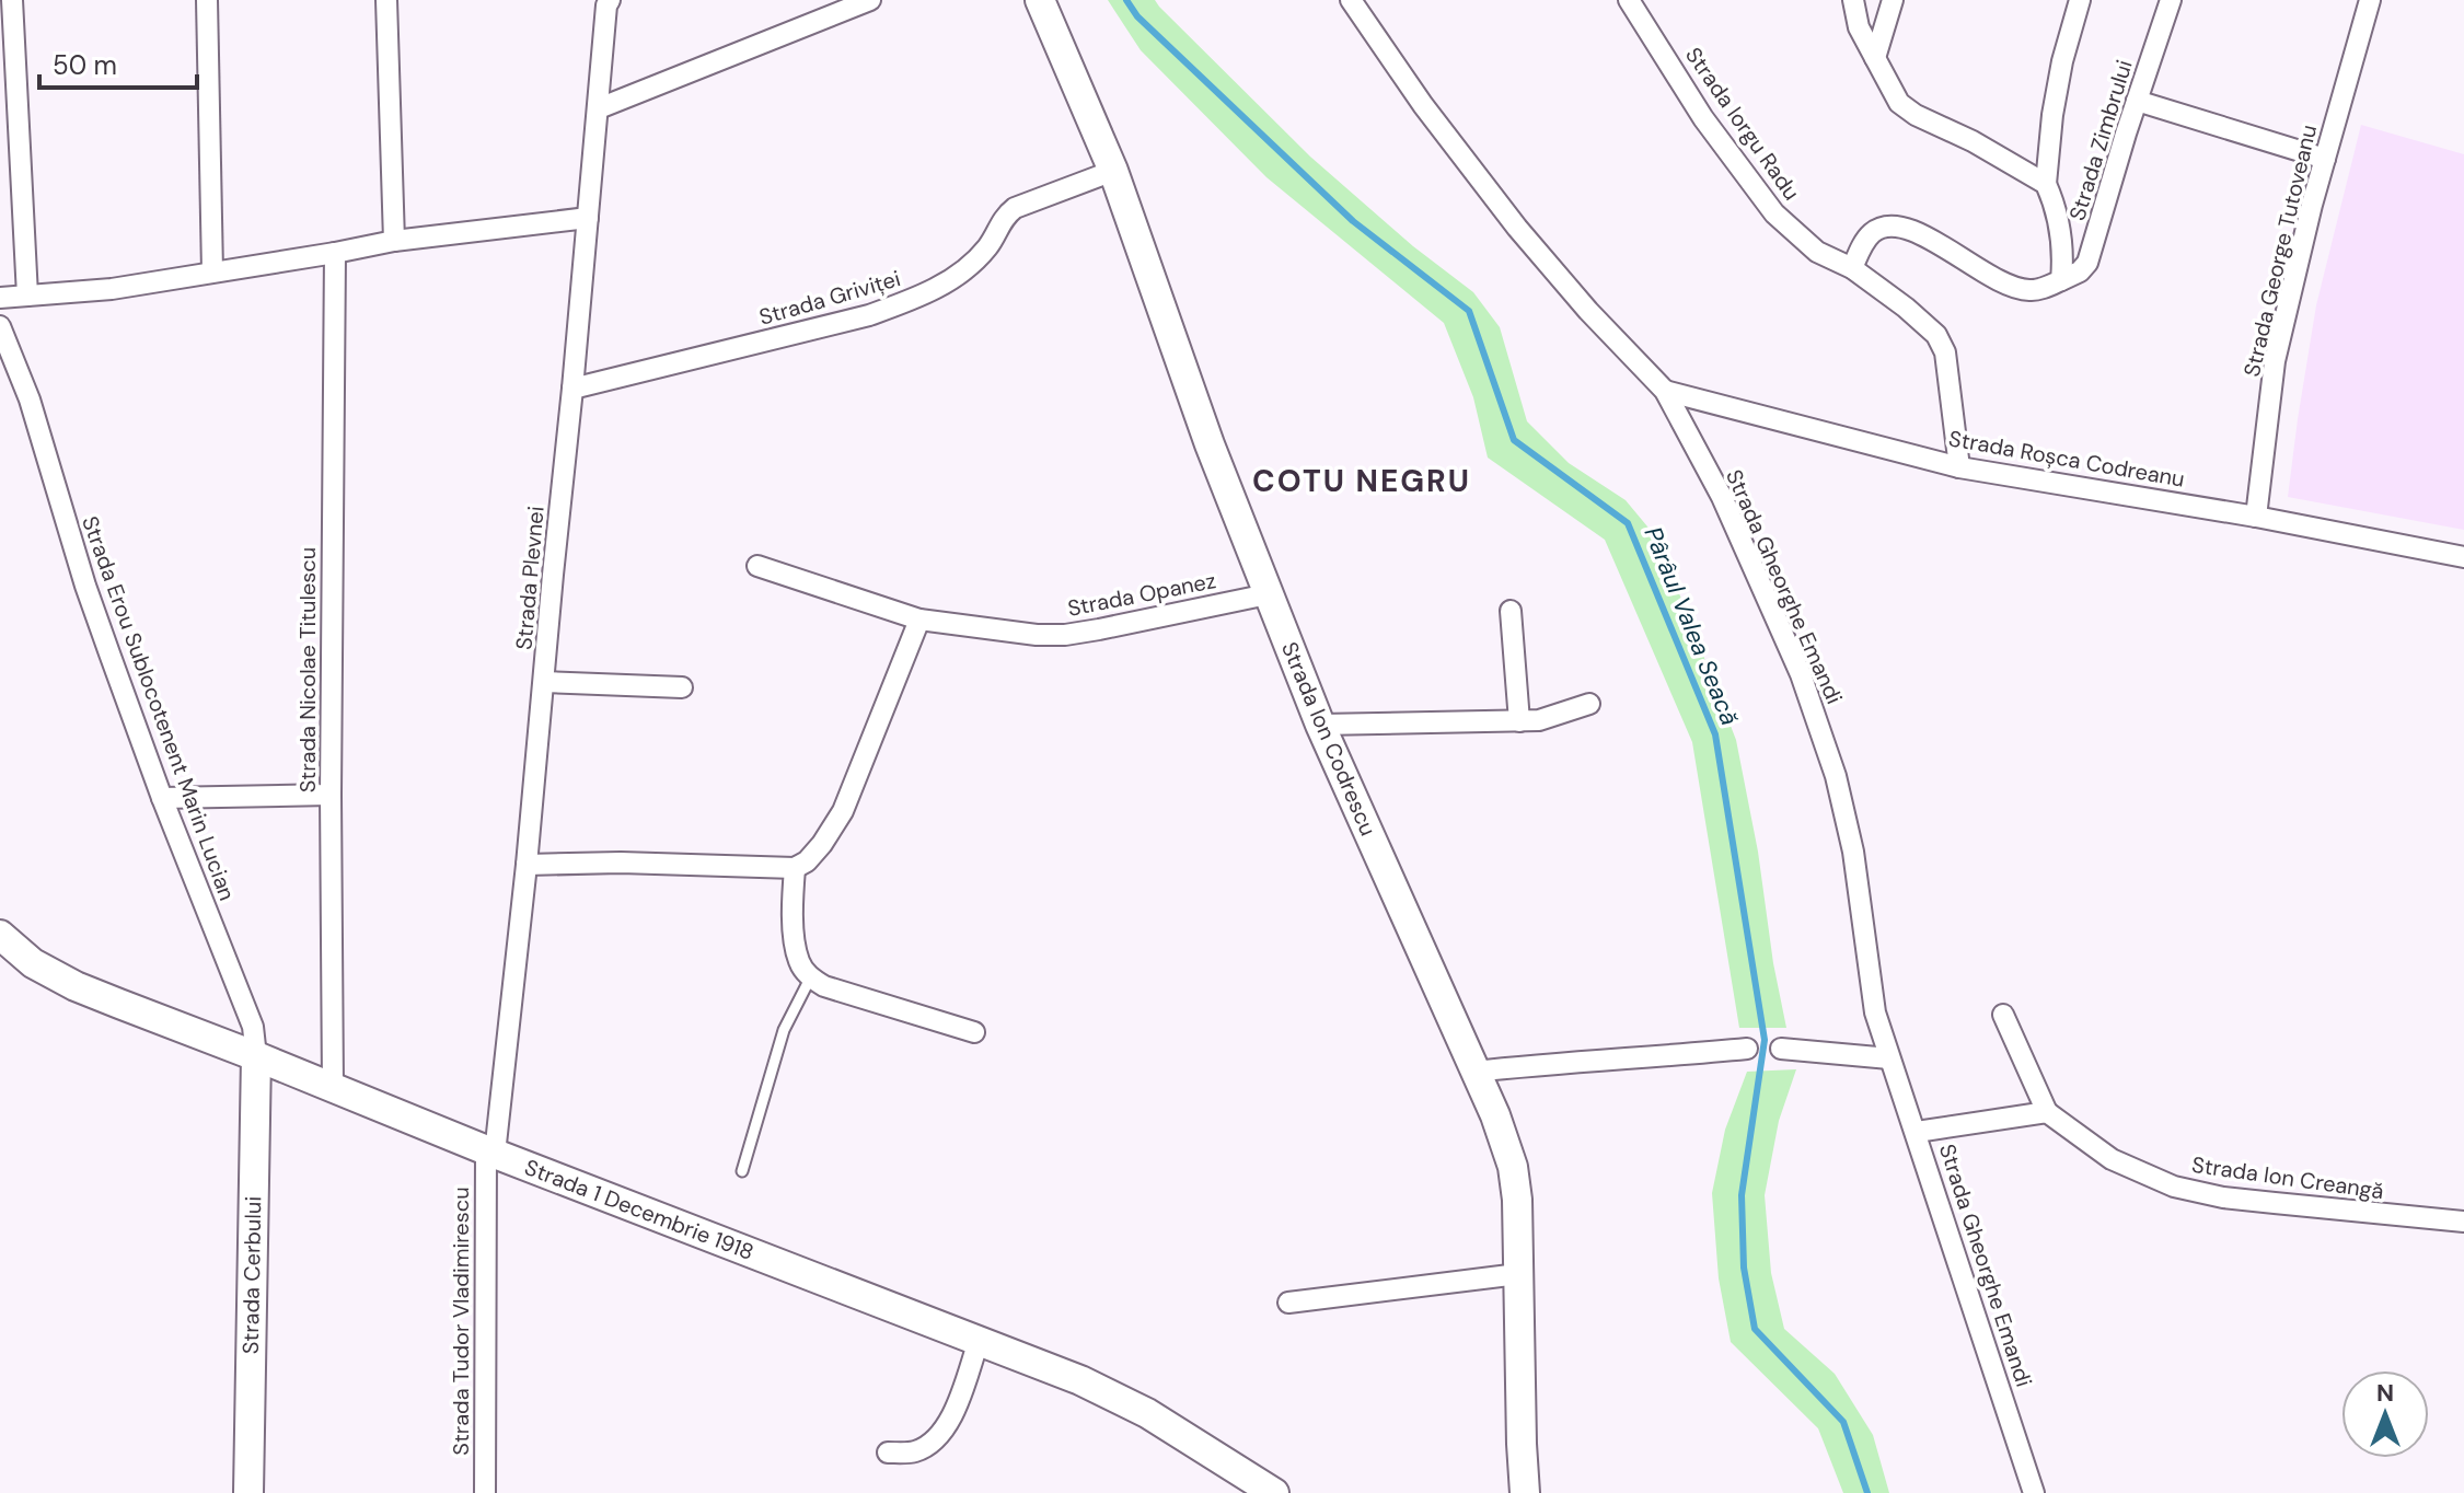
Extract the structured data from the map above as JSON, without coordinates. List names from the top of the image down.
{
  "streets": {
    "main road": ["Strada Ion Codrescu", "Strada 1 Decembrie 1918", "Strada Cerbului"],
    "street": [
      "Strada Iorgu Radu",
      "Strada Zimbrului",
      "Strada George Tutoveanu",
      "Strada Griviței",
      "Strada Roșca Codreanu",
      "Strada Plevnei",
      "Strada Gheorghe Emandi",
      "Strada Opanez",
      "Strada Nicolae Titulescu",
      "Strada Erou Sublocotenent Marin Lucian",
      "Strada Ion Creangă",
      "Strada Tudor Vladimirescu"
    ]
  },
  "crossings": [
    ["Strada Iorgu Radu", "Strada Roșca Codreanu"],
    ["Strada George Tutoveanu", "Strada Roșca Codreanu"],
    ["Strada Griviței", "Strada Plevnei"],
    ["Strada Griviței", "Strada Ion Codrescu"],
    ["Strada Roșca Codreanu", "Strada Gheorghe Emandi"],
    ["Strada Plevnei", "Strada 1 Decembrie 1918"],
    ["Strada Plevnei", "Strada Tudor Vladimirescu"],
    ["Strada Opanez", "Strada Ion Codrescu"],
    ["Strada Nicolae Titulescu", "Strada 1 Decembrie 1918"],
    ["Strada Erou Sublocotenent Marin Lucian", "Strada 1 Decembrie 1918"],
    ["Strada Erou Sublocotenent Marin Lucian", "Strada Cerbului"],
    ["Strada 1 Decembrie 1918", "Strada Cerbului"],
    ["Strada 1 Decembrie 1918", "Strada Tudor Vladimirescu"]
  ],
  "districts": ["COTU NEGRU"],
  "water": ["Pârâul Valea Seacă"],
  "scale_bar": "50 m",
  "north": "top"
}
